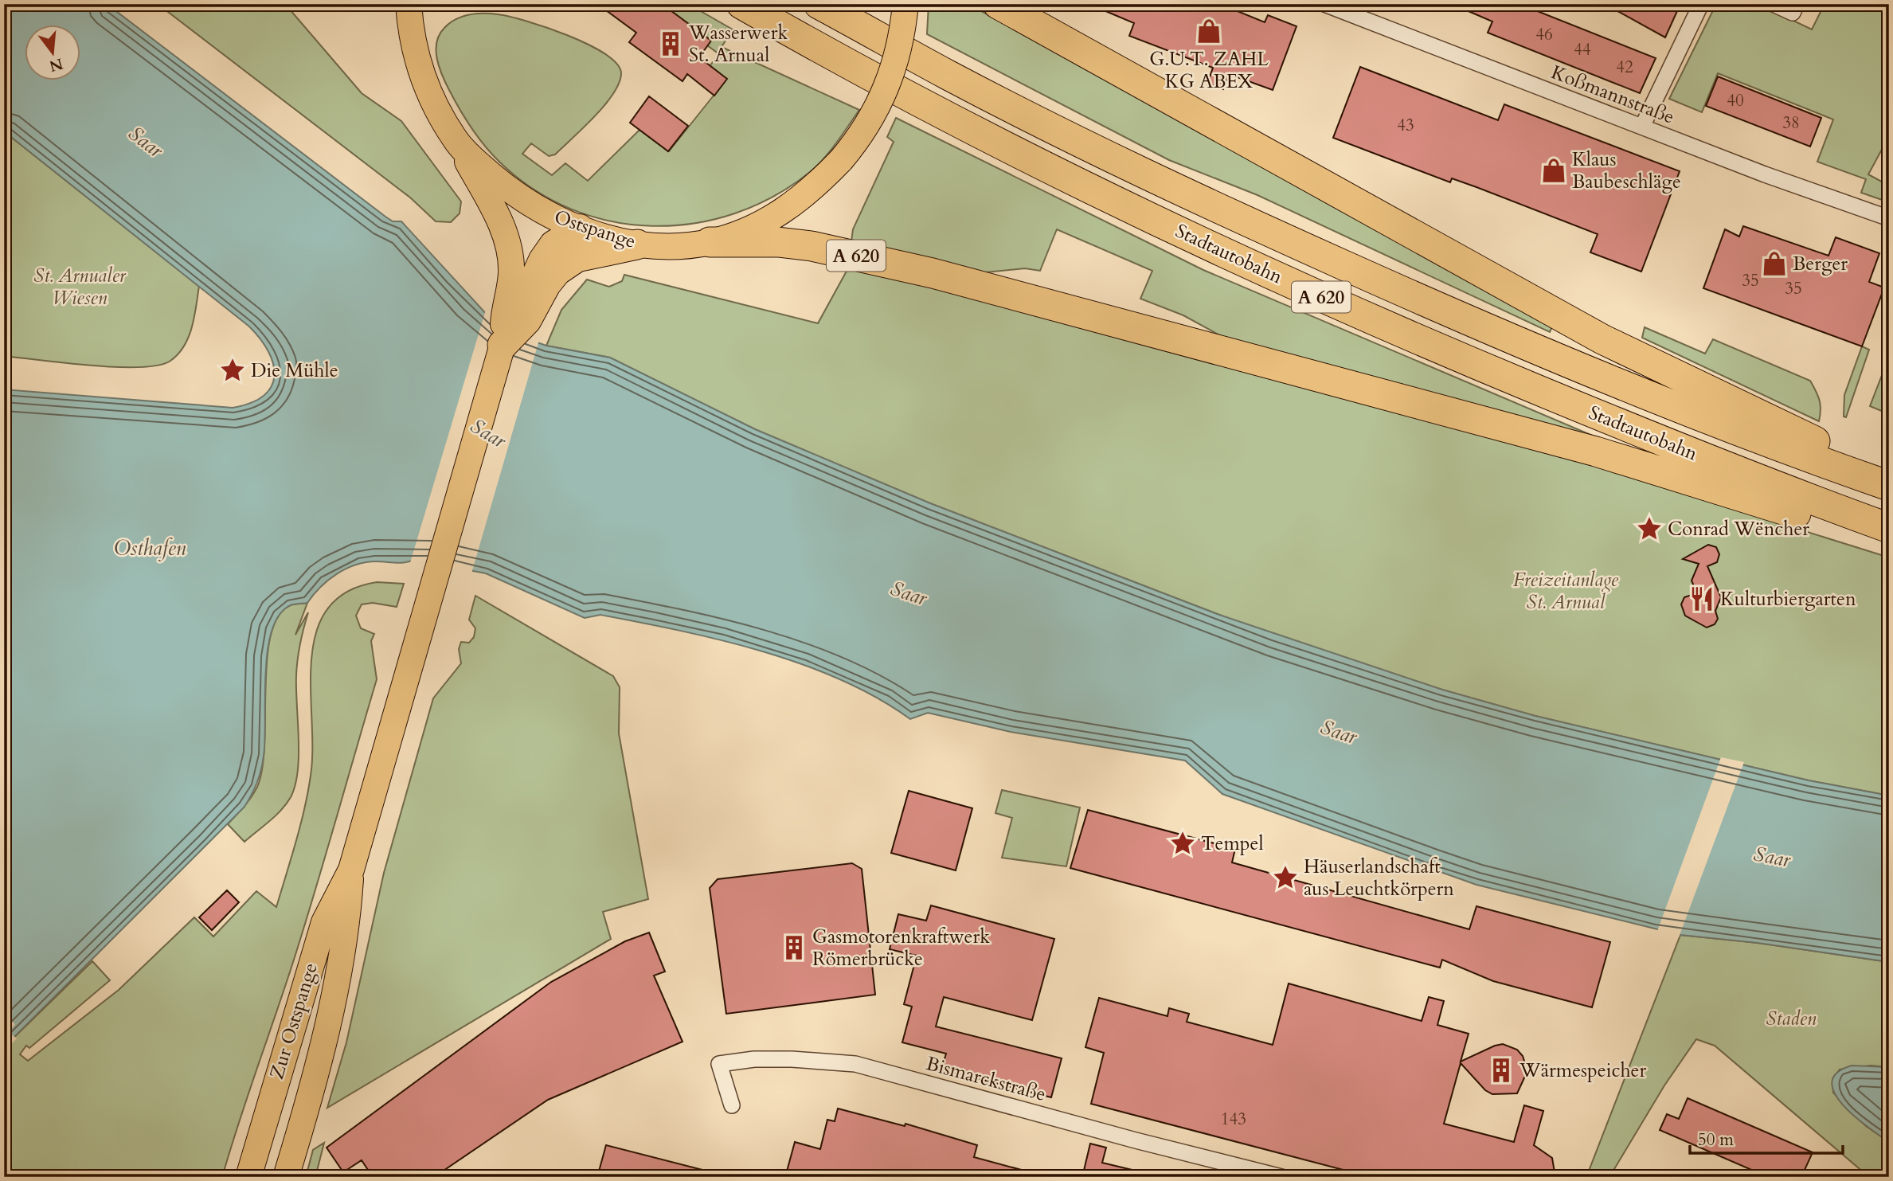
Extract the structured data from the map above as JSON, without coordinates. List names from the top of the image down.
{
  "streets": {
    "highway": ["Stadtautobahn", "A 620"],
    "main road": ["Ostspange", "Zur Ostspange"],
    "street": ["Koßmannstraße", "Bismarckstraße"]
  },
  "crossings": [
    ["Ostspange", "A 620"],
    ["Stadtautobahn", "A 620"]
  ],
  "water": ["Saar", "Osthafen"],
  "parks": ["St. Arnualer Wiesen", "Freizeitanlage St. Arnual", "Staden"],
  "places": {
    "shop": ["G.U.T. ZAHL KG ABEX", "Klaus Baubeschläge", "Berger"],
    "building": ["Wasserwerk St. Arnual", "Gasmotorenkraftwerk Römerbrücke", "Wärmespeicher"],
    "place": [
      "Die Mühle",
      "Conrad Wëncher",
      "Tempel",
      "Häuserlandschaft aus Leuchtkörpern"
    ],
    "restaurant": ["Kulturbiergarten"]
  },
  "house_numbers": [
    "46",
    "44",
    "42",
    "40",
    "38",
    "43",
    "35",
    "35",
    "143"
  ],
  "scale_bar": "50 m",
  "north": "bottom"
}
